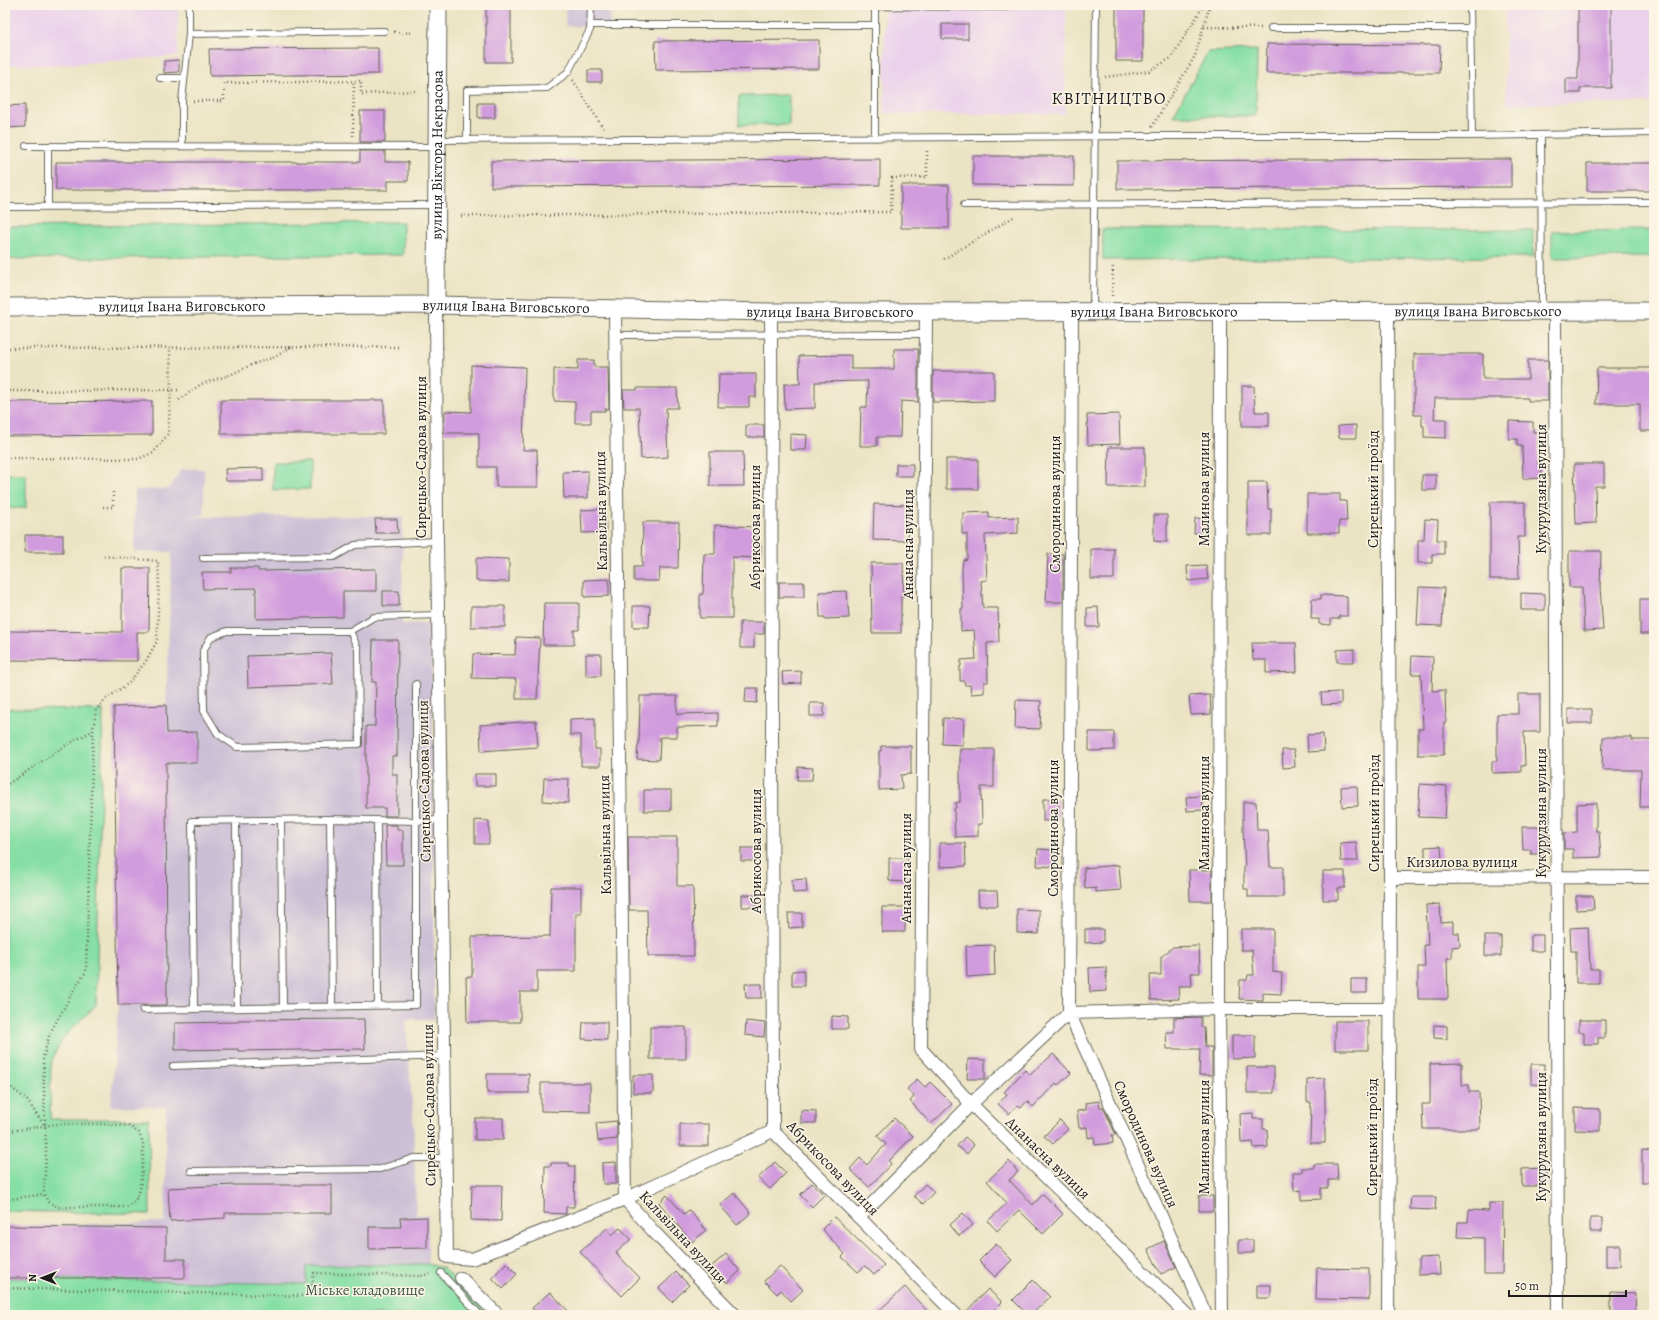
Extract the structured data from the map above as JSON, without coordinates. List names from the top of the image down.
{
  "streets": {
    "main road": ["вулиця Віктора Некрасова", "вулиця Івана Виговського"],
    "street": [
      "Сирецько-Садова вулиця",
      "Малинова вулиця",
      "Сирецький проїзд",
      "Кукурудзяна вулиця",
      "Смородинова вулиця",
      "Кальвільна вулиця",
      "Абрикосова вулиця",
      "Ананасна вулиця",
      "Кизилова вулиця"
    ]
  },
  "crossings": [
    ["вулиця Віктора Некрасова", "вулиця Івана Виговського"],
    ["вулиця Віктора Некрасова", "Сирецько-Садова вулиця"],
    ["вулиця Івана Виговського", "Сирецько-Садова вулиця"],
    ["вулиця Івана Виговського", "Малинова вулиця"],
    ["вулиця Івана Виговського", "Сирецький проїзд"],
    ["вулиця Івана Виговського", "Кукурудзяна вулиця"],
    ["вулиця Івана Виговського", "Смородинова вулиця"],
    ["вулиця Івана Виговського", "Кальвільна вулиця"],
    ["вулиця Івана Виговського", "Абрикосова вулиця"],
    ["вулиця Івана Виговського", "Ананасна вулиця"],
    ["Сирецько-Садова вулиця", "Кальвільна вулиця"],
    ["Сирецький проїзд", "Кизилова вулиця"],
    ["Кукурудзяна вулиця", "Кизилова вулиця"]
  ],
  "districts": ["КВІТНИЦТВО"],
  "parks": ["Міське кладовище"],
  "scale_bar": "50 m",
  "north": "left"
}
